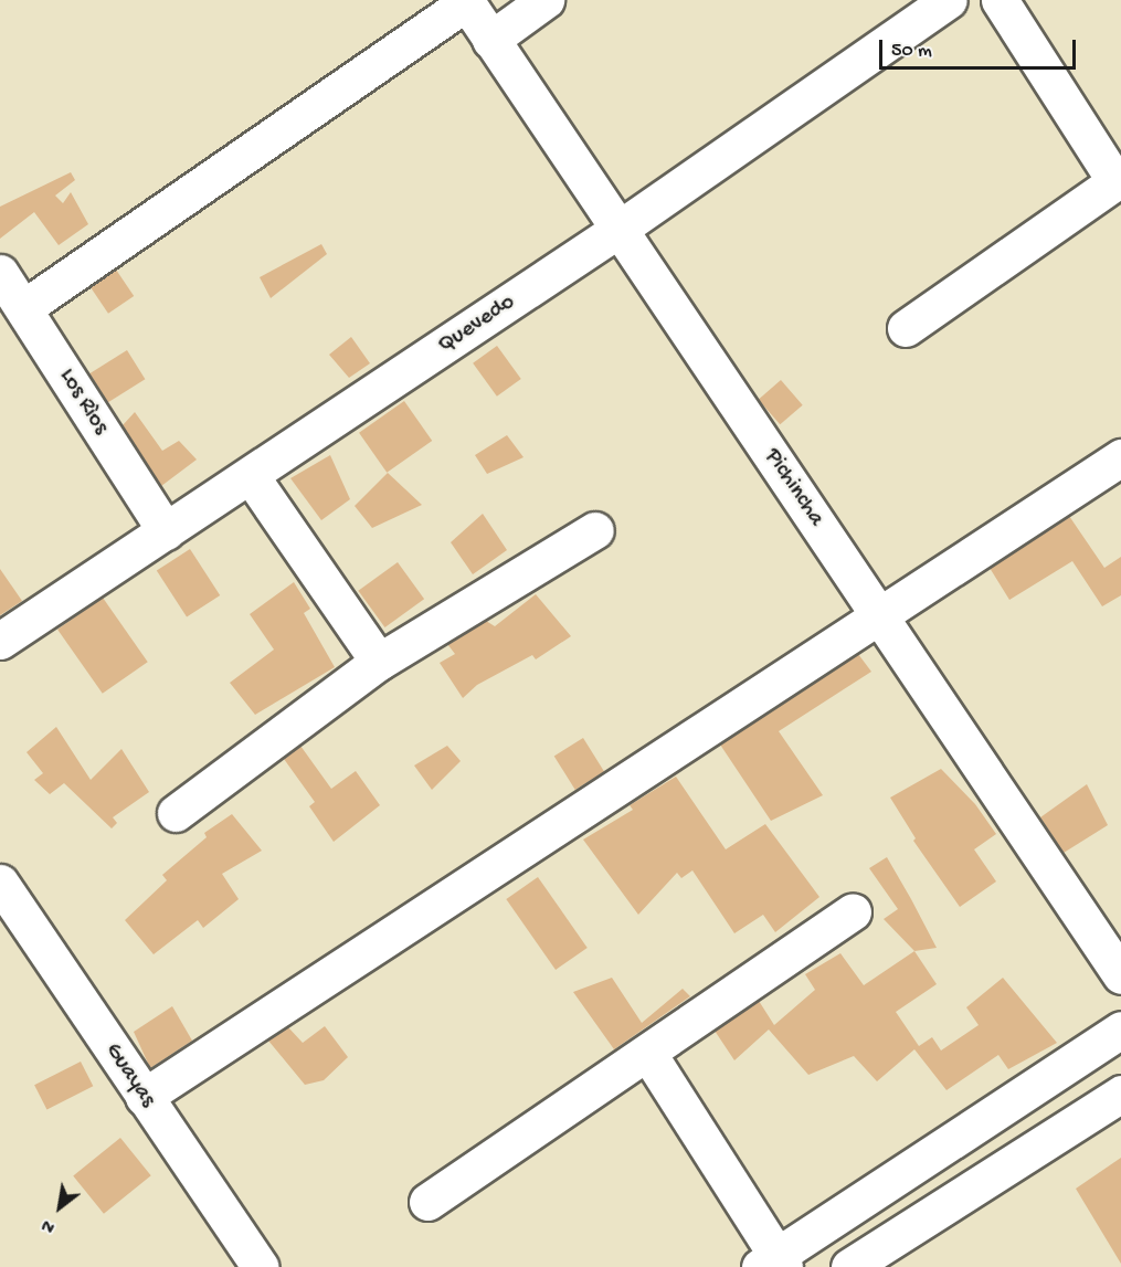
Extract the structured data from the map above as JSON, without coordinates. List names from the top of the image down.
{
  "streets": {
    "street": [
      "Quevedo",
      "Los Rìos",
      "Pichincha",
      "Guayas"
    ]
  },
  "crossings": [
    ["Quevedo", "Los Rìos"],
    ["Quevedo", "Pichincha"]
  ],
  "scale_bar": "50 m",
  "north": "bottom left"
}
